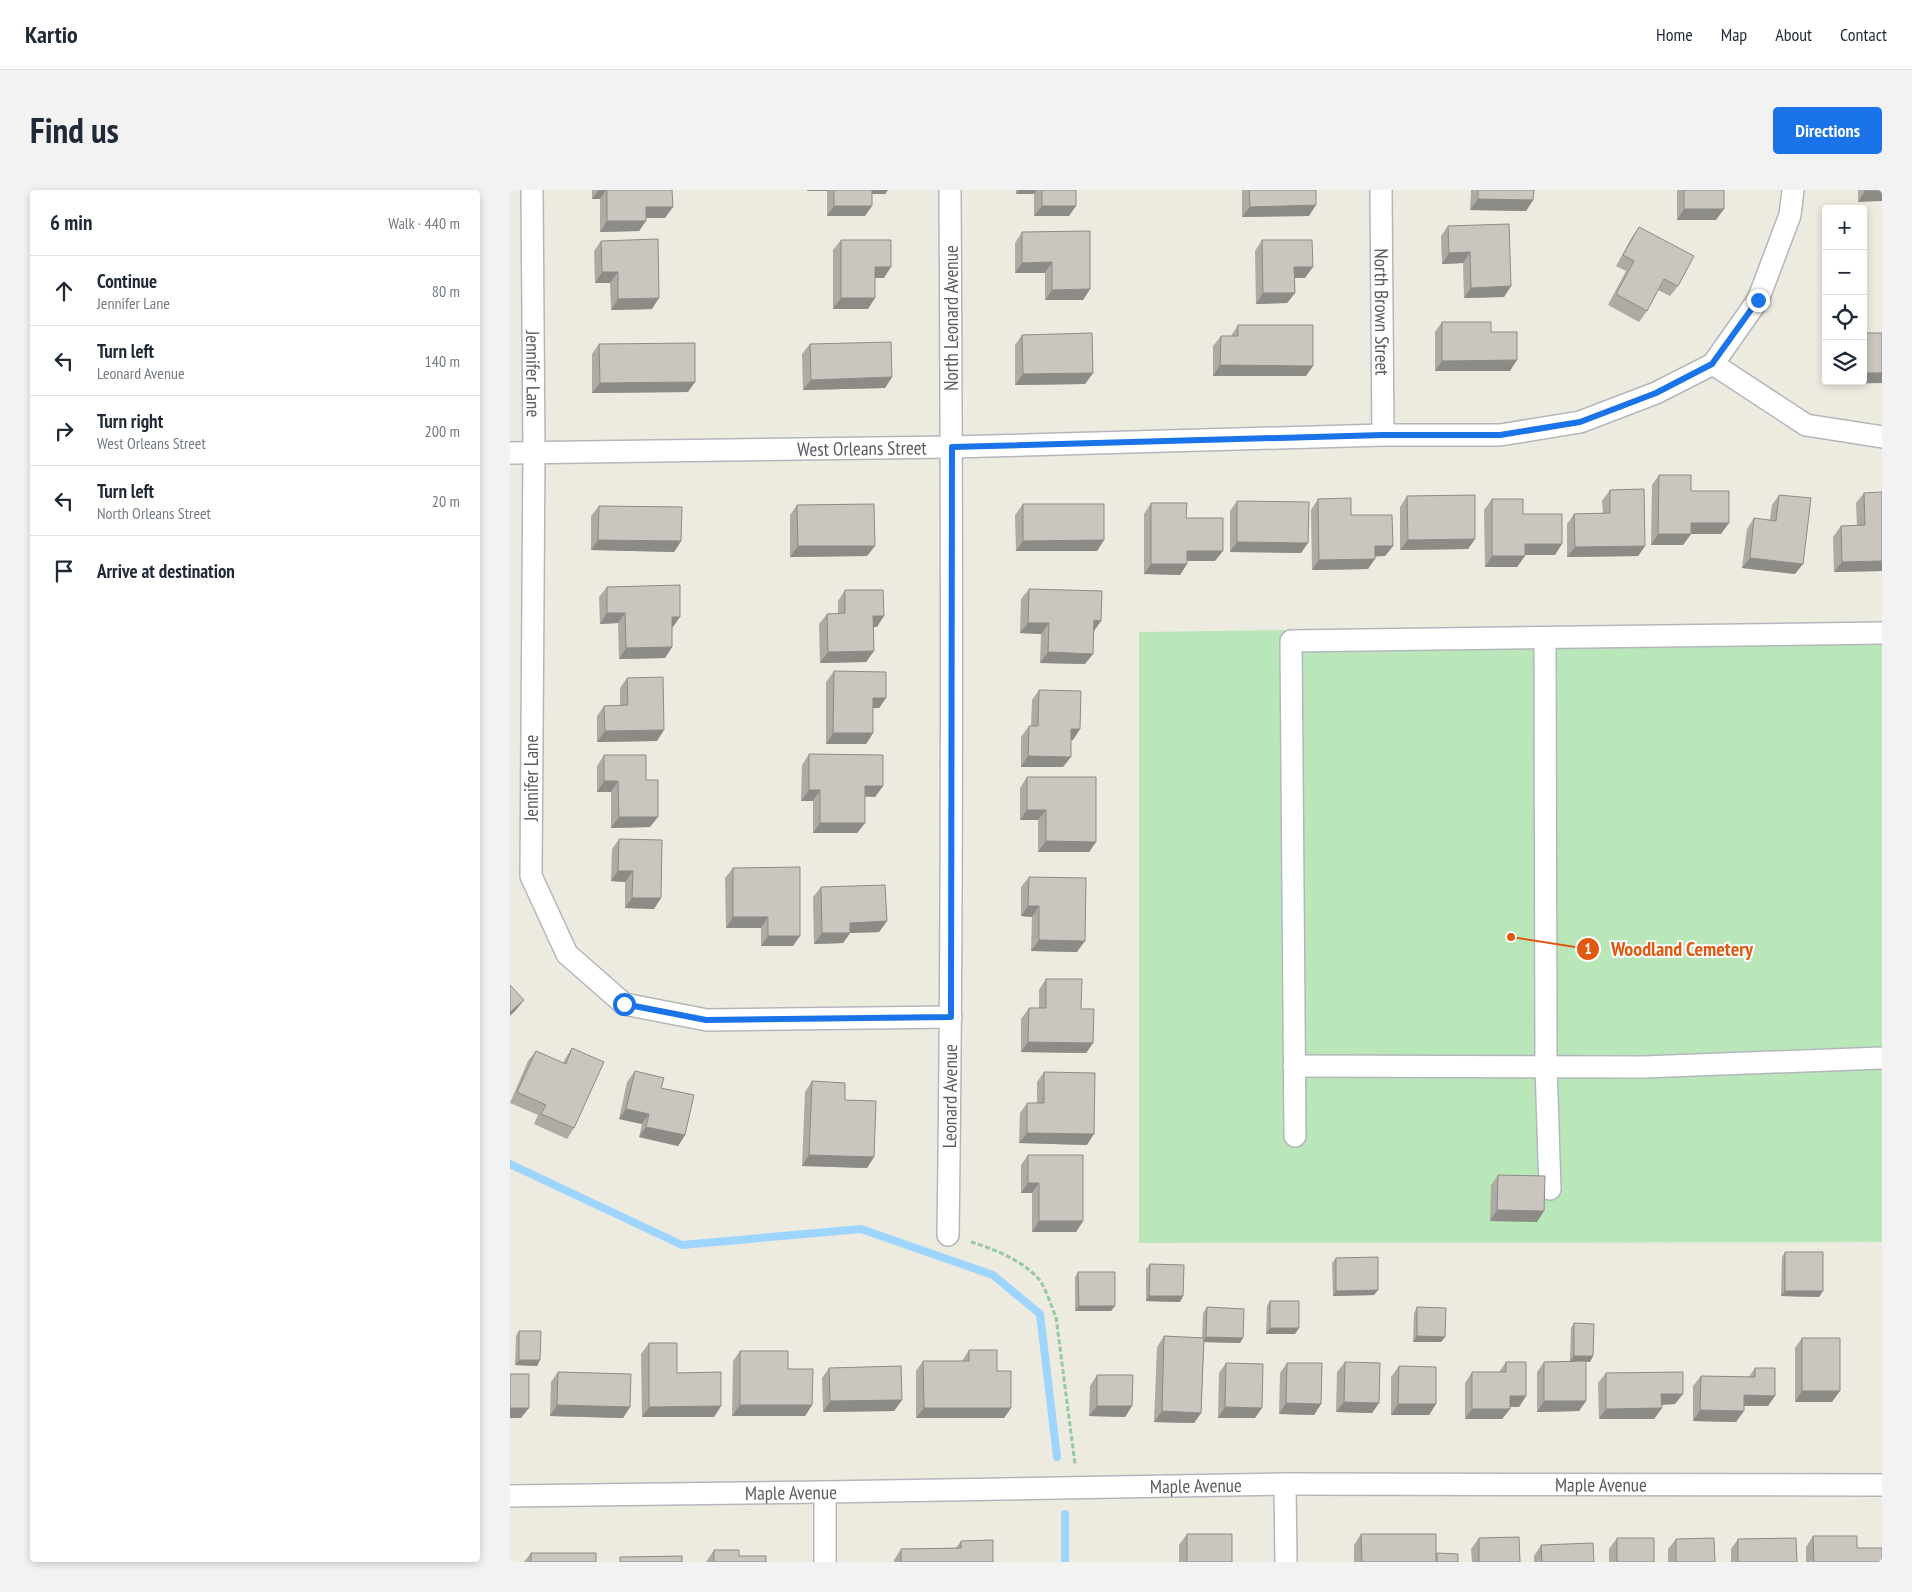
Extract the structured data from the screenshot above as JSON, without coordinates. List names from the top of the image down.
{
  "streets": {
    "street": [
      "North Brown Street",
      "North Leonard Avenue",
      "Jennifer Lane",
      "West Orleans Street",
      "Leonard Avenue",
      "Maple Avenue"
    ]
  },
  "crossings": [
    ["North Brown Street", "West Orleans Street"],
    ["North Leonard Avenue", "West Orleans Street"],
    ["North Leonard Avenue", "Leonard Avenue"],
    ["Jennifer Lane", "West Orleans Street"],
    ["Jennifer Lane", "Leonard Avenue"],
    ["West Orleans Street", "Leonard Avenue"]
  ],
  "places": ["Woodland Cemetery"],
  "page": {
    "header": "Kartio",
    "nav": [
      "Home",
      "Map",
      "About",
      "Contact"
    ],
    "title": "Find us",
    "buttons": "Directions",
    "heading": ["6 min", "Walk · 440 m"],
    "map_buttons": ["+", "−"],
    "list": [
      ["Continue", "Jennifer Lane", "80 m"],
      ["Turn left", "Leonard Avenue", "140 m"],
      ["Turn right", "West Orleans Street", "200 m"],
      ["Turn left", "North Orleans Street", "20 m"],
      "Arrive at destination"
    ]
  }
}
